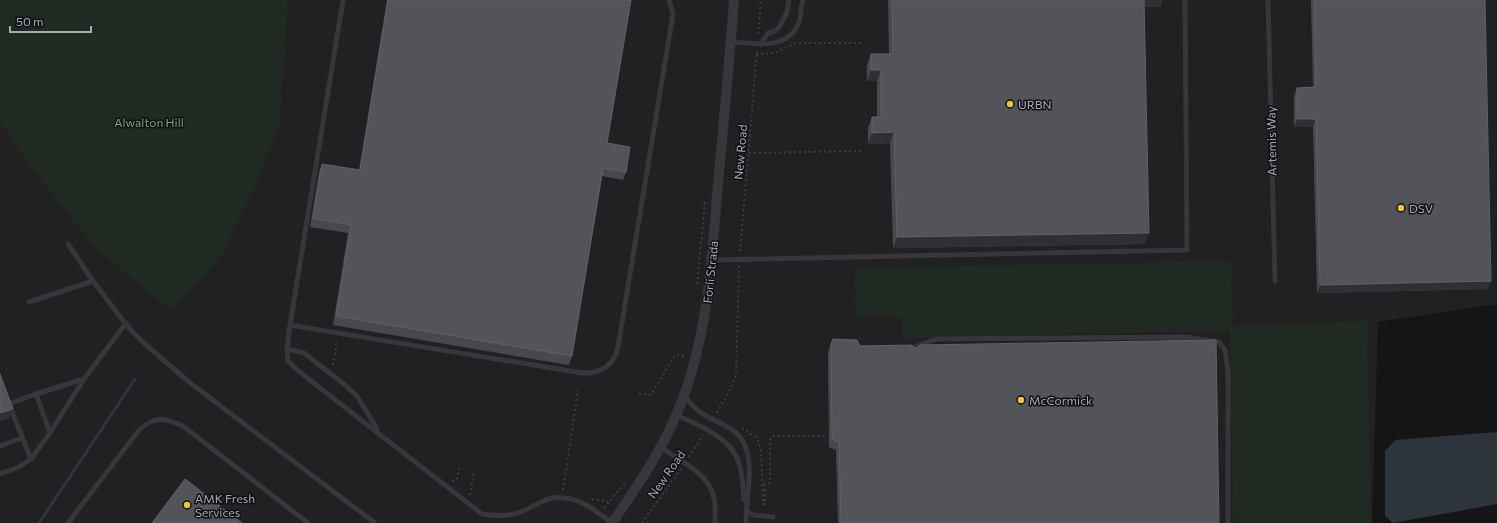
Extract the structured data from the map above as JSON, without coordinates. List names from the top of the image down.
{
  "streets": {
    "street": ["Forli Strada"],
    "lane": ["Artemis Way"],
    "path": ["New Road"]
  },
  "parks": ["Alwalton Hill"],
  "places": [
    "URBN",
    "DSV",
    "McCormick",
    "AMK Fresh Services"
  ],
  "scale_bar": "50 m"
}
